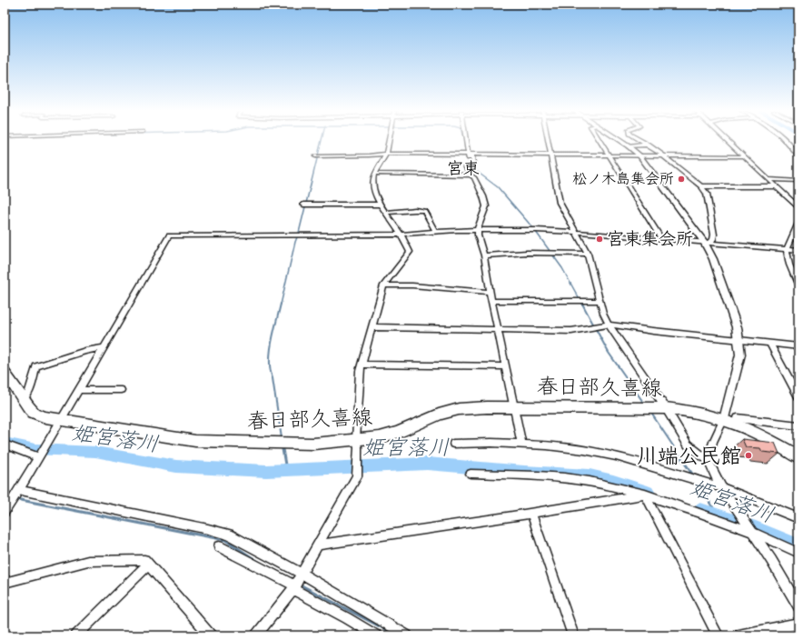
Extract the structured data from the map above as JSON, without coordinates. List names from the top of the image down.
{
  "streets": {
    "main road": ["春日部久喜線"]
  },
  "districts": ["宮東"],
  "water": ["姫宮落川"],
  "places": ["松ノ木島集会所", "宮東集会所", "川端公民館"]
}
